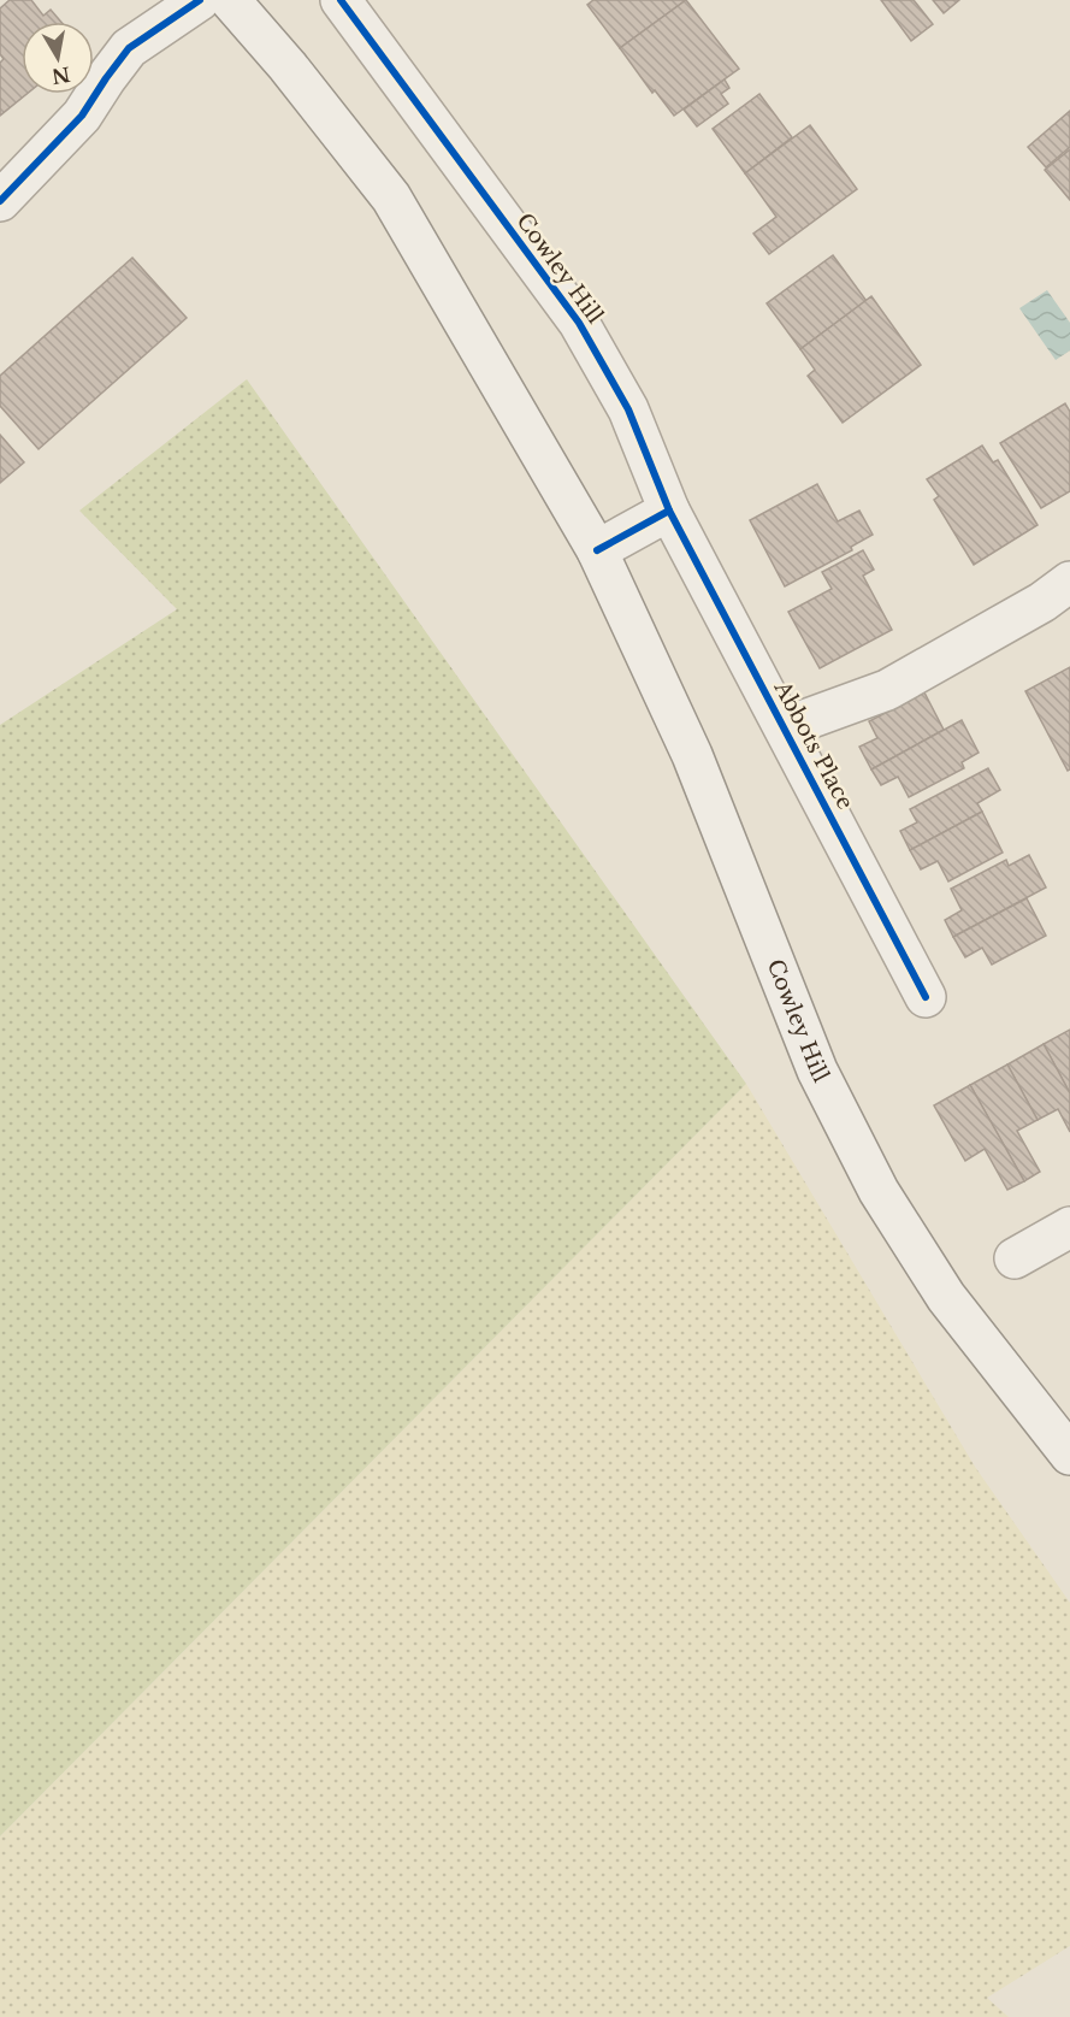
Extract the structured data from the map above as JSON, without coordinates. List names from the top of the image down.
{
  "streets": {
    "street": ["Cowley Hill", "Abbots Place"]
  },
  "crossings": [
    ["Cowley Hill", "Abbots Place"]
  ],
  "north": "bottom"
}
